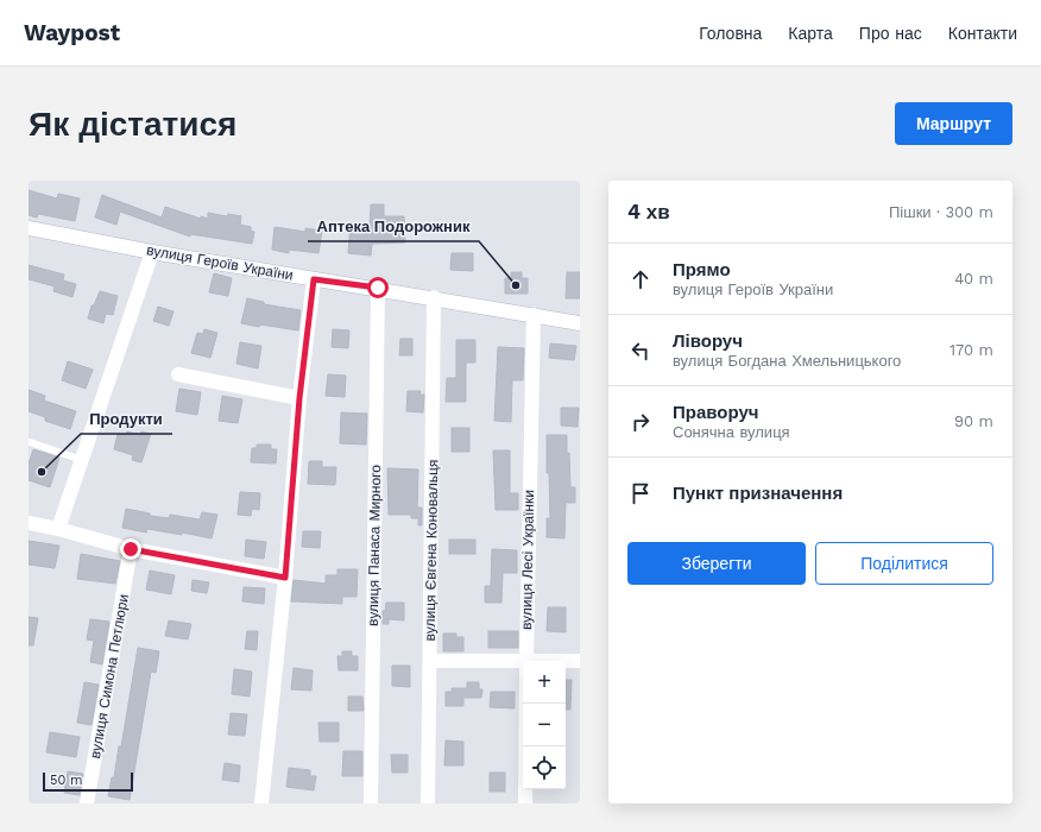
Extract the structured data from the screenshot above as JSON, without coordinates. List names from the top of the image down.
{
  "streets": {
    "street": [
      "вулиця Героїв України",
      "вулиця Панаса Мирного",
      "вулиця Євгена Коновальця",
      "вулиця Лесі Українки",
      "вулиця Симона Петлюри"
    ]
  },
  "crossings": [
    ["вулиця Героїв України", "вулиця Панаса Мирного"],
    ["вулиця Героїв України", "вулиця Євгена Коновальця"],
    ["вулиця Героїв України", "вулиця Лесі Українки"]
  ],
  "places": ["Аптека Подорожник", "Продукти"],
  "scale_bar": "50 m",
  "page": {
    "header": "Waypost",
    "nav": [
      "Головна",
      "Карта",
      "Про нас",
      "Контакти"
    ],
    "buttons": [
      "Маршрут",
      ["Зберегти", "Поділитися"]
    ],
    "title": "Як дістатися",
    "heading": ["4 хв", "Пішки · 300 m"],
    "list": [
      ["Прямо", "вулиця Героїв України", "40 m"],
      ["Ліворуч", "вулиця Богдана Хмельницького", "170 m"],
      ["Праворуч", "Сонячна вулиця", "90 m"],
      "Пункт призначення"
    ],
    "map_buttons": ["+", "−"],
    "scale": "50 m"
  }
}
